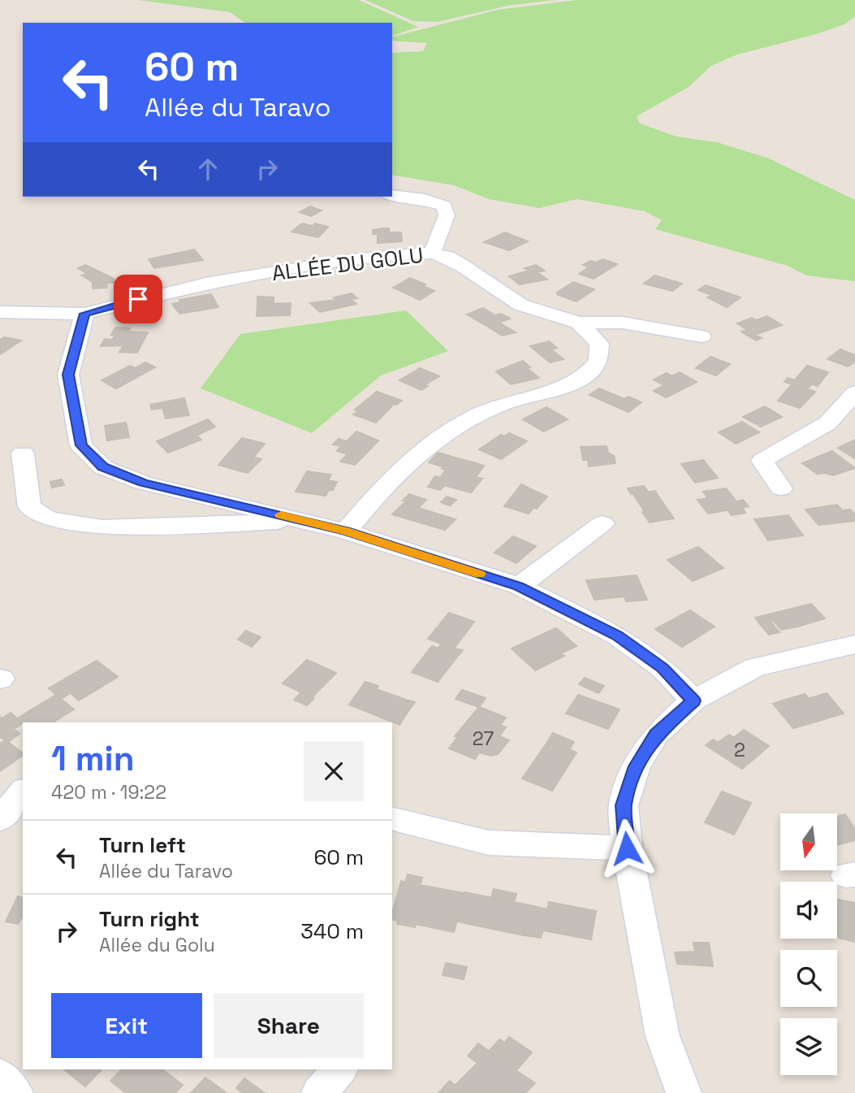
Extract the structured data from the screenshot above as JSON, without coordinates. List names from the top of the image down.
{
  "streets": {
    "street": ["ALLÉE DU GOLU"]
  },
  "house_numbers": ["27", "2"],
  "north": "bottom",
  "page": {
    "turn": ["60 m", "Allée du Taravo"],
    "heading": ["1 min", "420 m · 19:22"],
    "list": [
      {
        "name": "Turn left",
        "note": "Allée du Taravo",
        "value": "60 m"
      },
      {
        "name": "Turn right",
        "note": "Allée du Golu",
        "value": "340 m"
      }
    ],
    "buttons": ["Exit", "Share"]
  }
}
